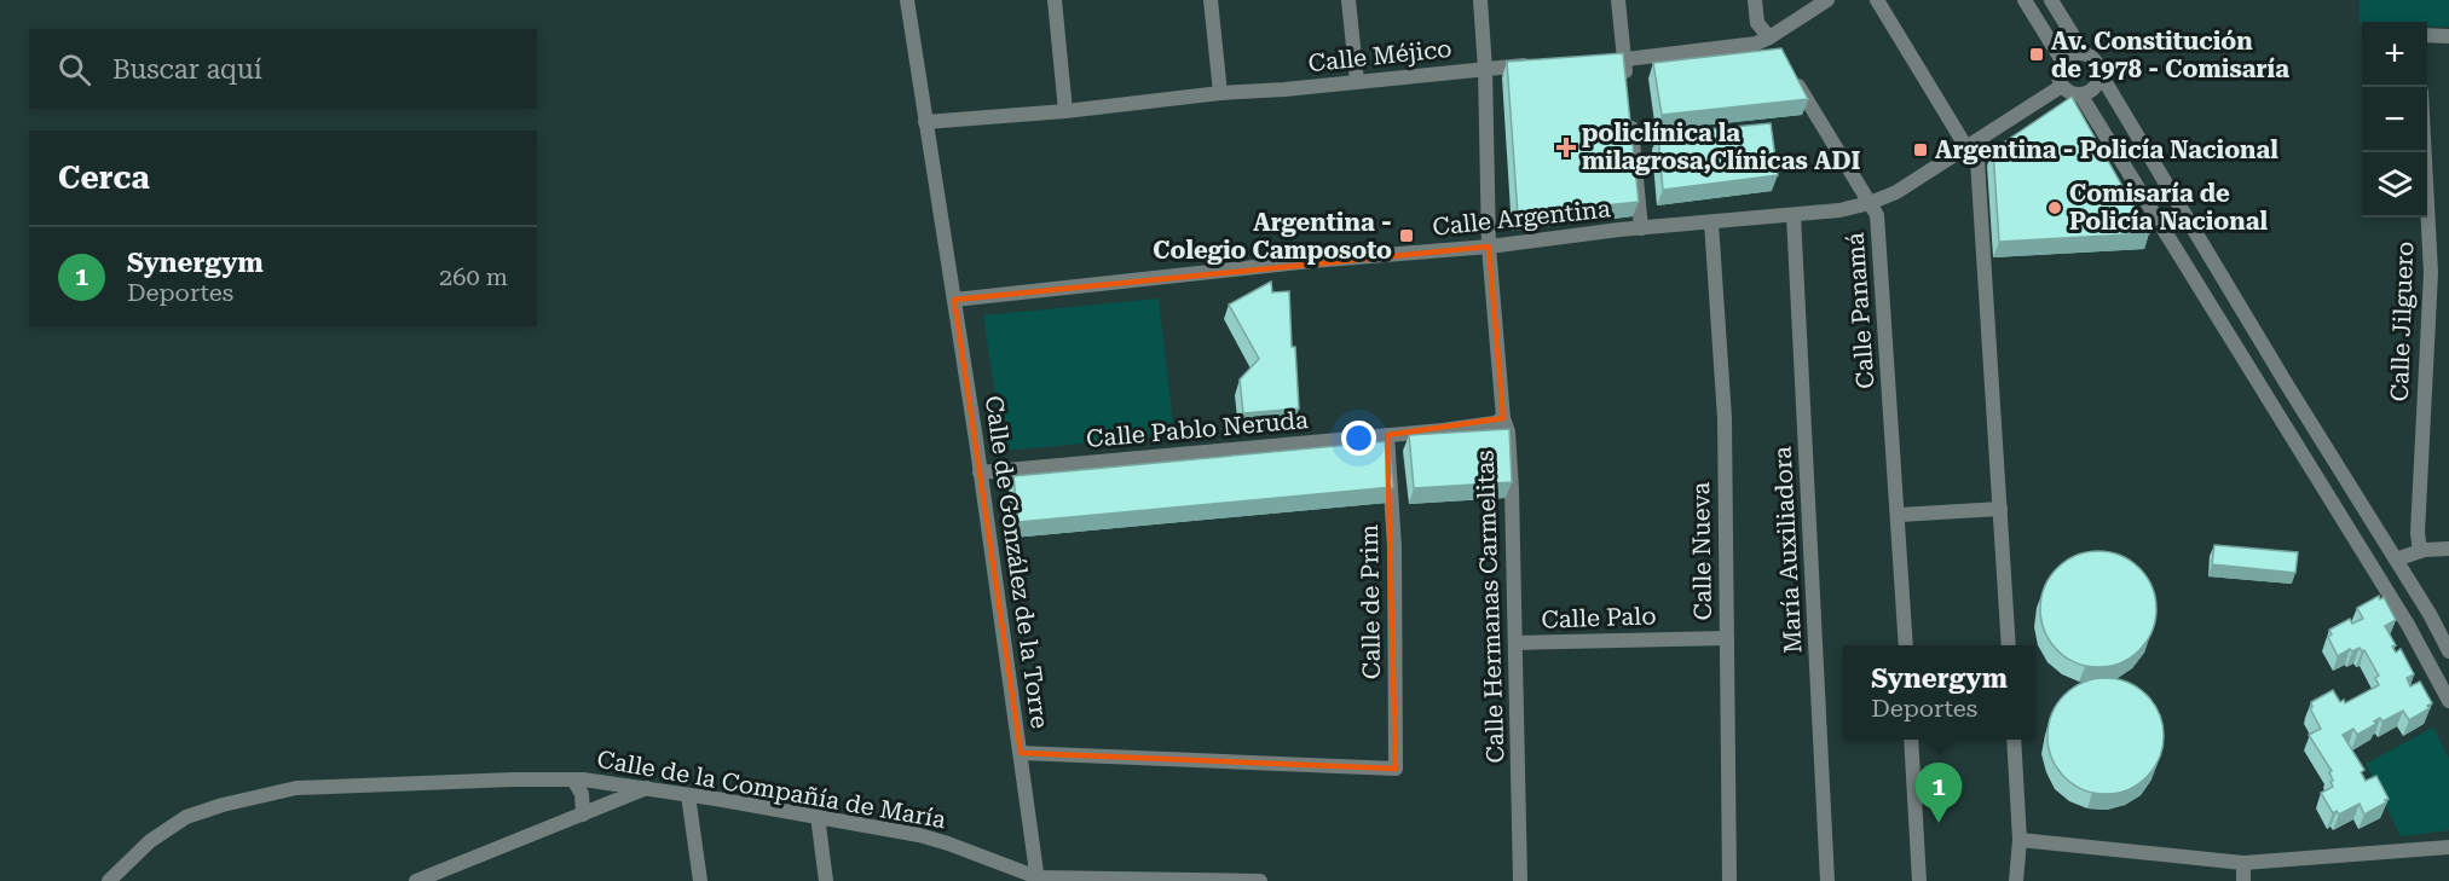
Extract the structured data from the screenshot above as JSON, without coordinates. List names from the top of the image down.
{
  "streets": {
    "street": [
      "Calle Méjico",
      "Calle Argentina",
      "Calle Panamá",
      "Calle Jilguero",
      "Calle Pablo Neruda",
      "María Auxiliadora",
      "Calle Nueva",
      "Calle de González de la Torre",
      "Calle de Prim",
      "Calle Hermanas Carmelitas",
      "Calle Palo",
      "Calle de la Compañía de María"
    ]
  },
  "crossings": [
    ["Calle Méjico", "Calle de González de la Torre"],
    ["Calle Méjico", "Calle Hermanas Carmelitas"],
    ["Calle Argentina", "Calle Panamá"],
    ["Calle Argentina", "María Auxiliadora"],
    ["Calle Argentina", "Calle Nueva"],
    ["Calle Argentina", "Calle de González de la Torre"],
    ["Calle Argentina", "Calle Hermanas Carmelitas"],
    ["Calle Pablo Neruda", "Calle de González de la Torre"],
    ["Calle Pablo Neruda", "Calle de Prim"],
    ["Calle Pablo Neruda", "Calle Hermanas Carmelitas"],
    ["Calle Nueva", "Calle Palo"],
    ["Calle de González de la Torre", "Calle de Prim"],
    ["Calle de González de la Torre", "Calle de la Compañía de María"],
    ["Calle Hermanas Carmelitas", "Calle Palo"]
  ],
  "places": {
    "transit": ["Av. Constitución de 1978 - Comisaría", "Argentina - Policía Nacional", "Argentina - Colegio Camposoto"],
    "health": ["policlínica la milagrosa,Clínicas ADI"],
    "other": ["Comisaría de Policía Nacional"]
  },
  "page": {
    "map_buttons": ["+", "−"],
    "search": "Buscar aquí",
    "heading": "Cerca",
    "list": [
      {
        "mark": "1",
        "name": "Synergym",
        "note": "Deportes",
        "value": "260 m"
      }
    ],
    "popup": ["Synergym", "Deportes"],
    "pins": "1"
  }
}
